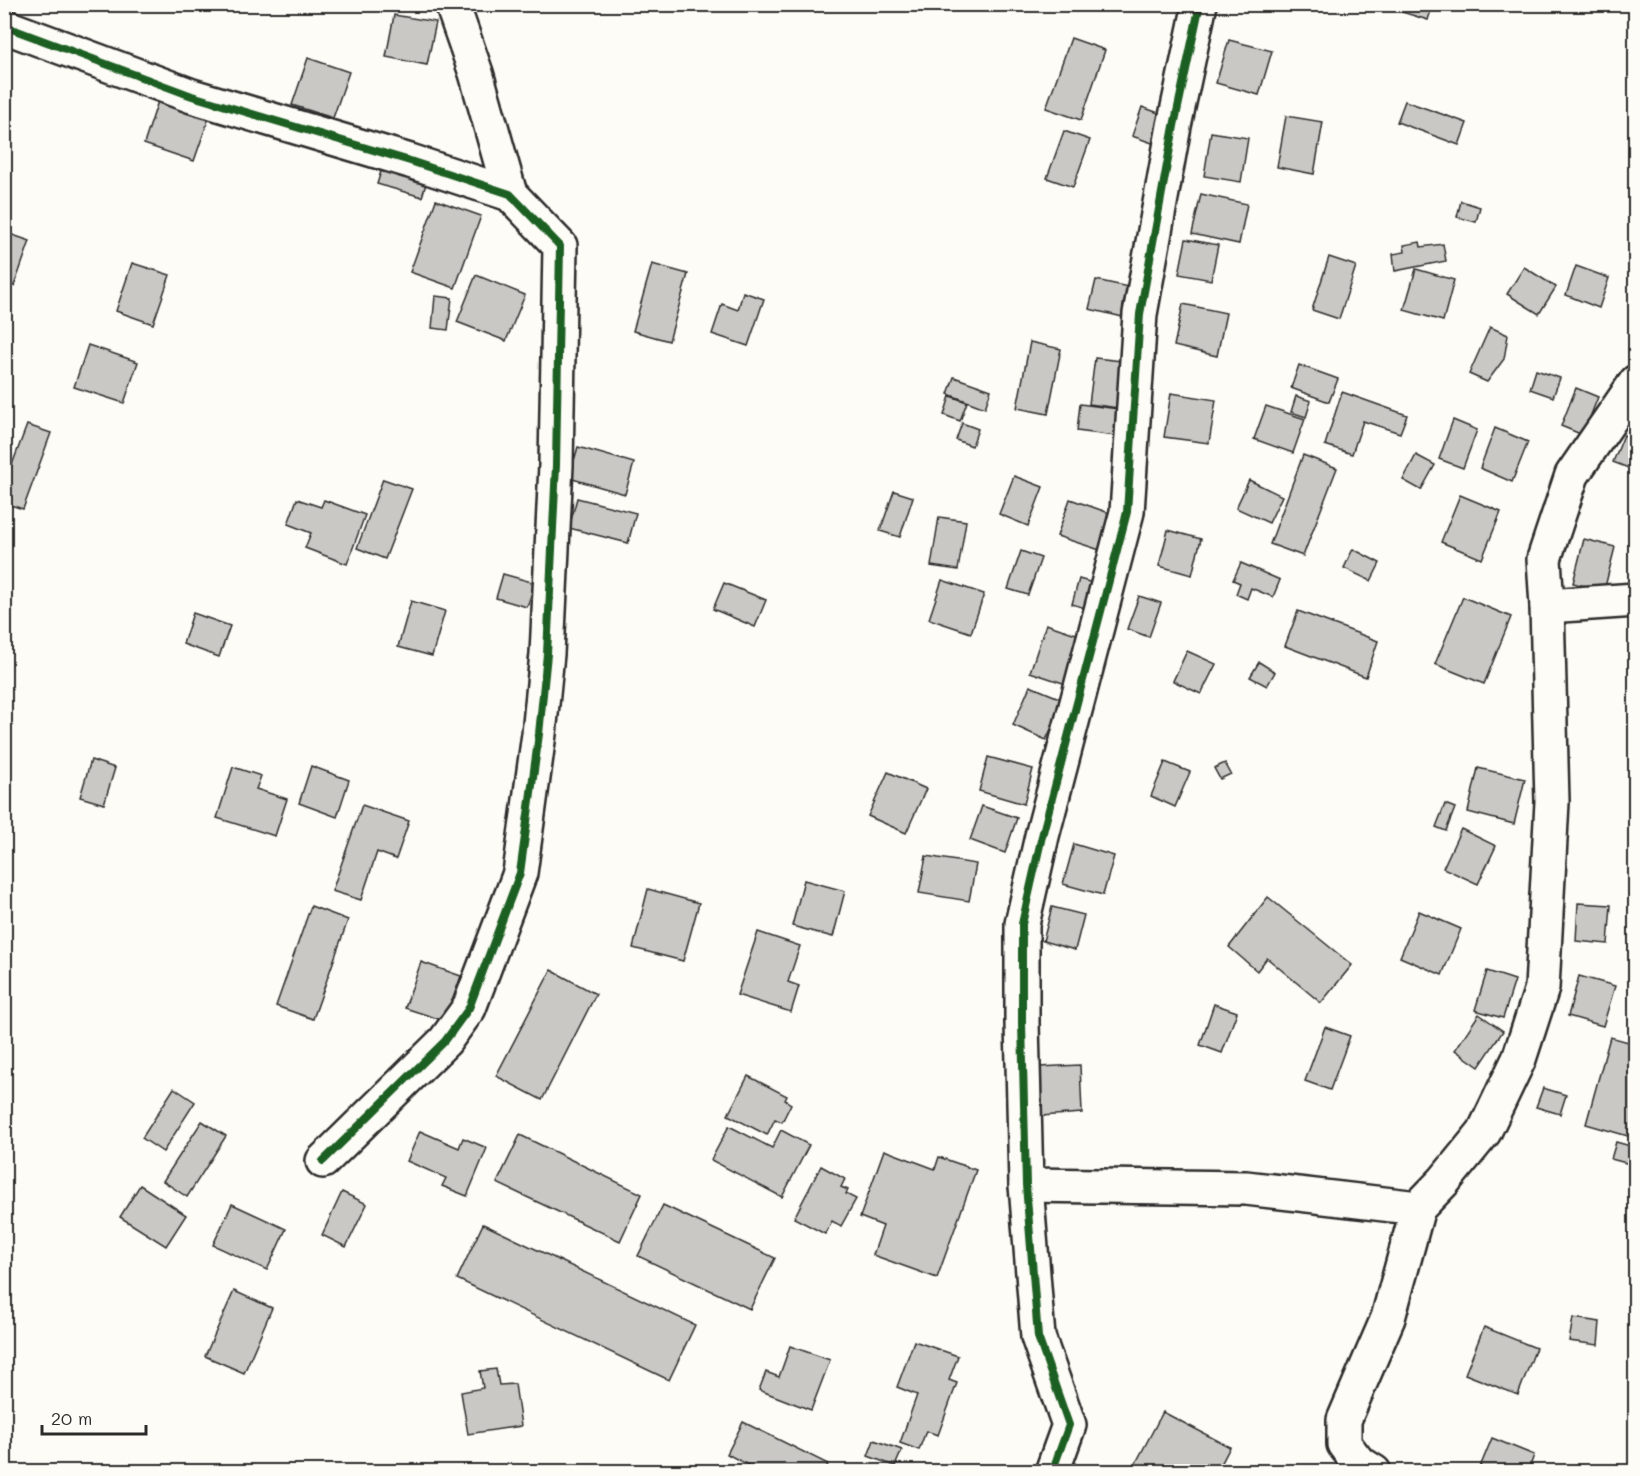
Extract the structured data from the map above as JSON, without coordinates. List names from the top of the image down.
{
  "scale_bar": "20 m"
}
